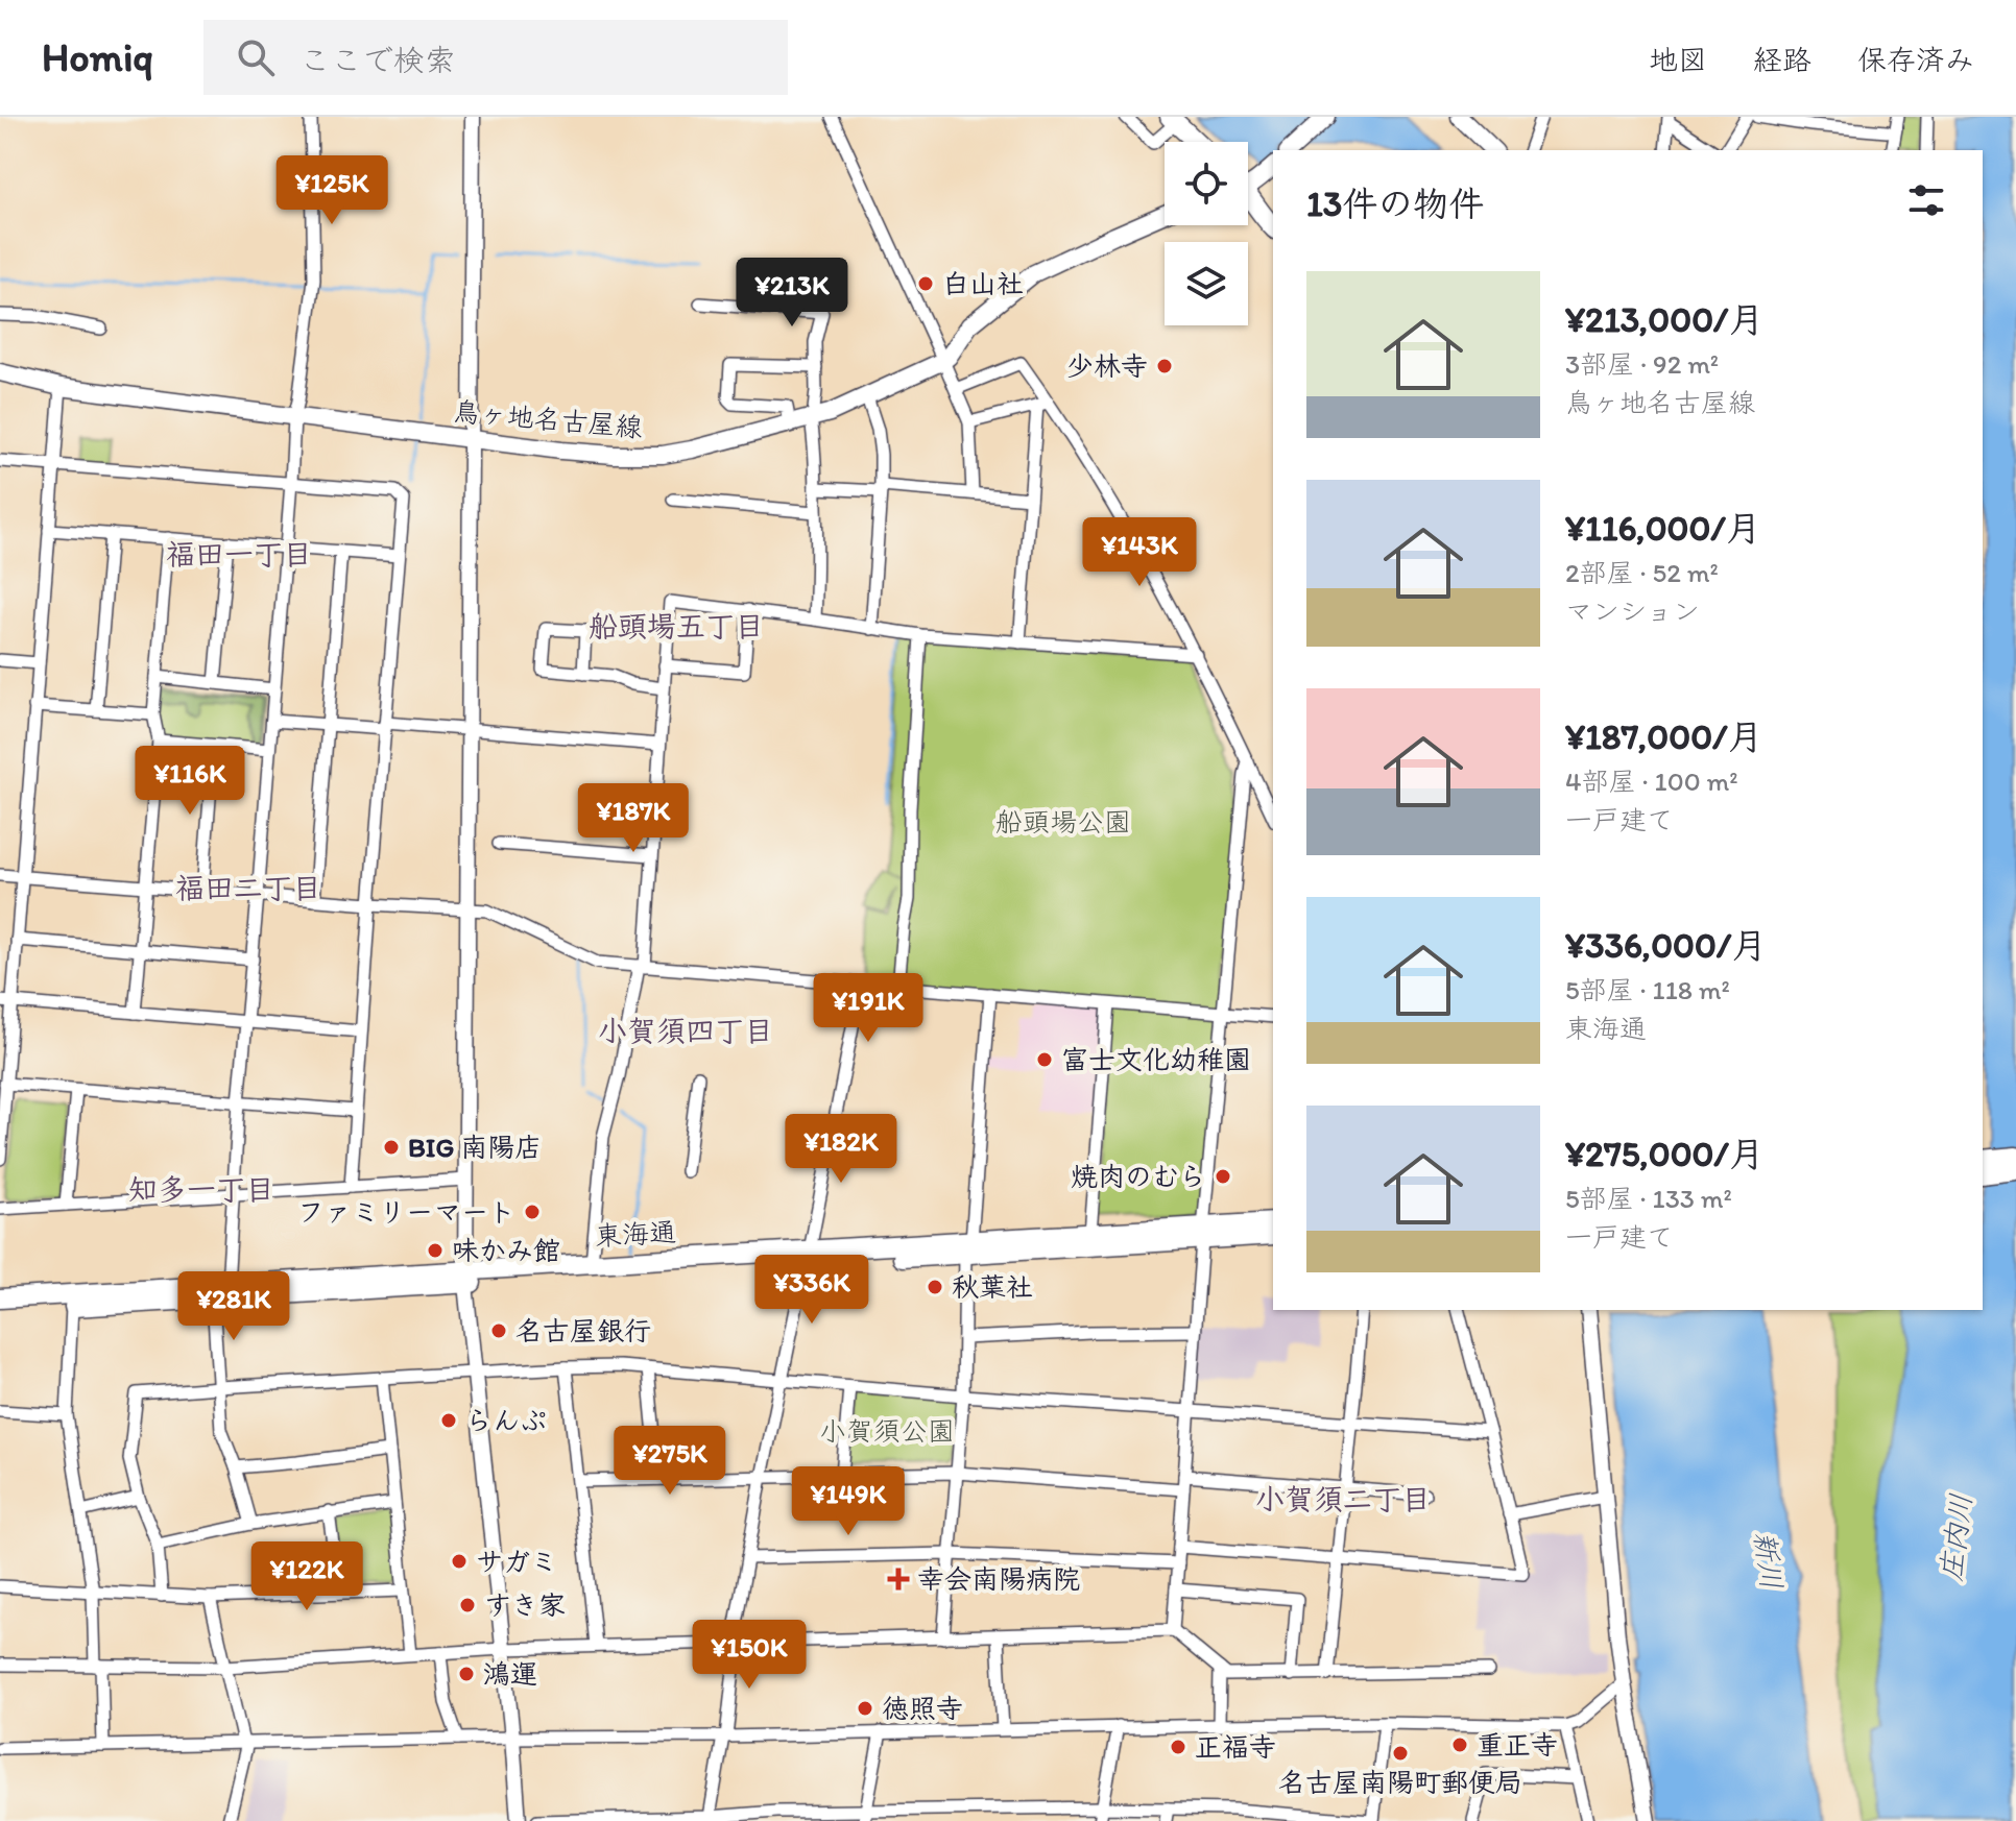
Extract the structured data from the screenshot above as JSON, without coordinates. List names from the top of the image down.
{
  "streets": {
    "main road": ["鳥ヶ地名古屋線", "東海通"]
  },
  "districts": [
    "福田一丁目",
    "船頭場五丁目",
    "福田二丁目",
    "小賀須四丁目",
    "知多一丁目",
    "小賀須二丁目"
  ],
  "water": ["庄内川", "新川"],
  "parks": ["船頭場公園", "小賀須公園"],
  "places": {
    "other": [
      "白山社",
      "少林寺",
      "富士文化幼稚園",
      "BIG 南陽店",
      "焼肉のむら",
      "ファミリーマート",
      "味かみ館",
      "秋葉社",
      "名古屋銀行",
      "らんぷ",
      "サガミ",
      "すき家",
      "鴻運",
      "徳照寺",
      "重正寺",
      "正福寺",
      "名古屋南陽町郵便局"
    ],
    "health": ["幸会南陽病院"]
  },
  "page": {
    "header": "Homiq",
    "search": "ここで検索",
    "nav": ["地図", "経路", "保存済み"],
    "heading": "13件の物件",
    "price": [
      "¥125K",
      "¥213K",
      "¥143K",
      "¥116K",
      "¥187K",
      "¥191K",
      "¥182K",
      "¥336K",
      "¥281K",
      "¥275K",
      "¥149K",
      "¥122K",
      "¥150K"
    ],
    "list": [
      {
        "name": "¥213,000/月",
        "note": "3部屋 · 92 m² · 鳥ヶ地名古屋線"
      },
      {
        "name": "¥116,000/月",
        "note": "2部屋 · 52 m² · マンション"
      },
      {
        "name": "¥187,000/月",
        "note": "4部屋 · 100 m² · 一戸建て"
      },
      {
        "name": "¥336,000/月",
        "note": "5部屋 · 118 m² · 東海通"
      },
      {
        "name": "¥275,000/月",
        "note": "5部屋 · 133 m² · 一戸建て"
      }
    ]
  }
}
